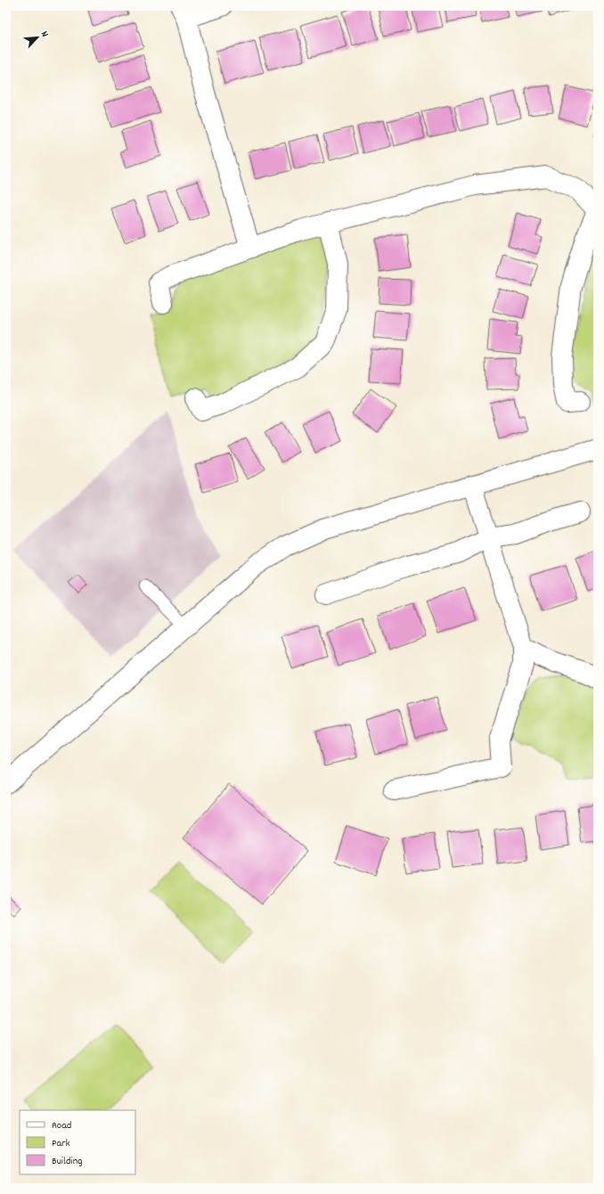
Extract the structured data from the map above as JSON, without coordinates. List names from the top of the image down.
{
  "legend": ["Road", "Park", "Building"],
  "north": "top right"
}
